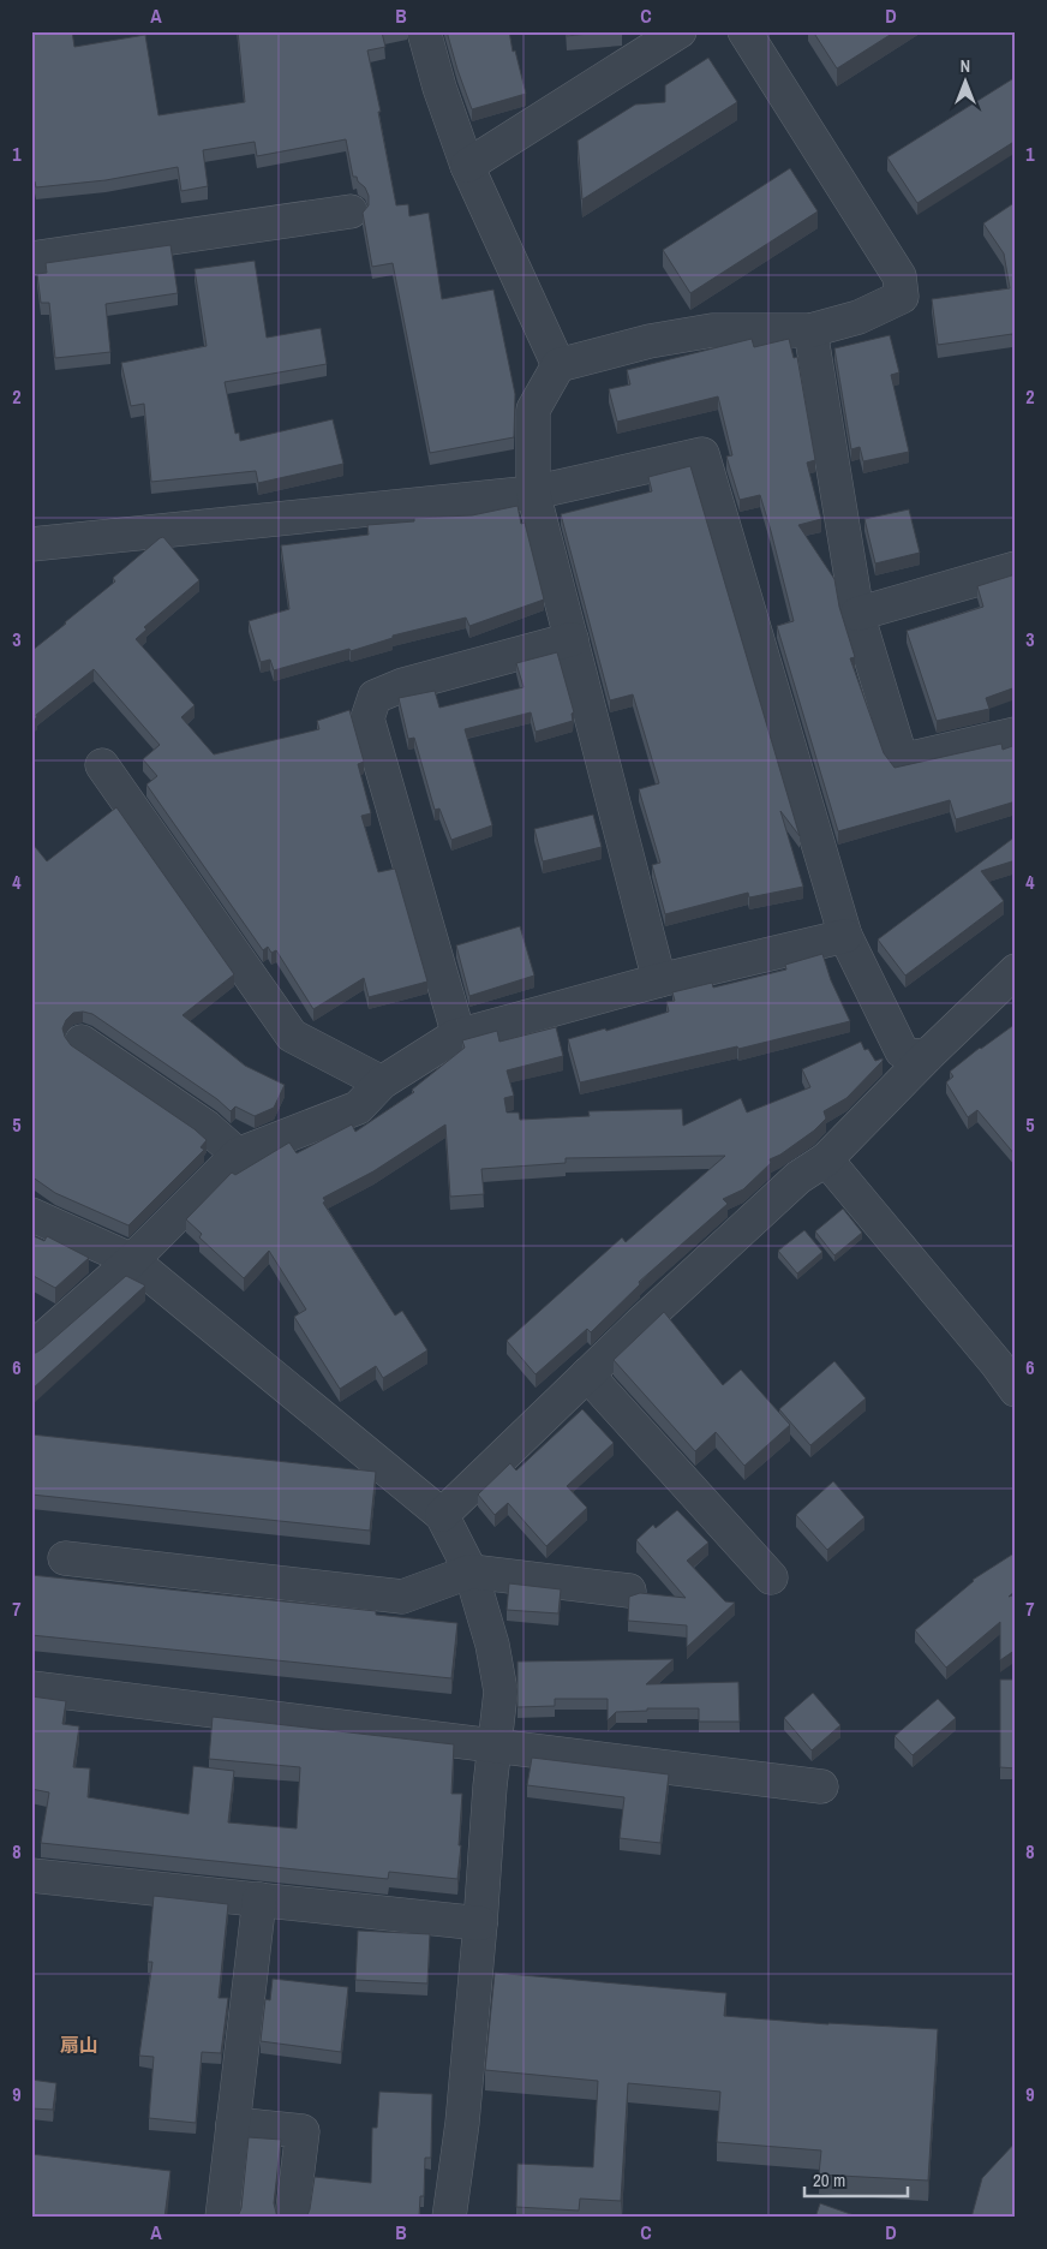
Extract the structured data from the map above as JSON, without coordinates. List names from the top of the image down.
{
  "districts": ["扇山"],
  "scale_bar": "20 m",
  "north": "top",
  "grid": {
    "columns": [
      "A",
      "B",
      "C",
      "D"
    ],
    "rows": [
      "1",
      "2",
      "3",
      "4",
      "5",
      "6",
      "7",
      "8",
      "9"
    ]
  }
}
